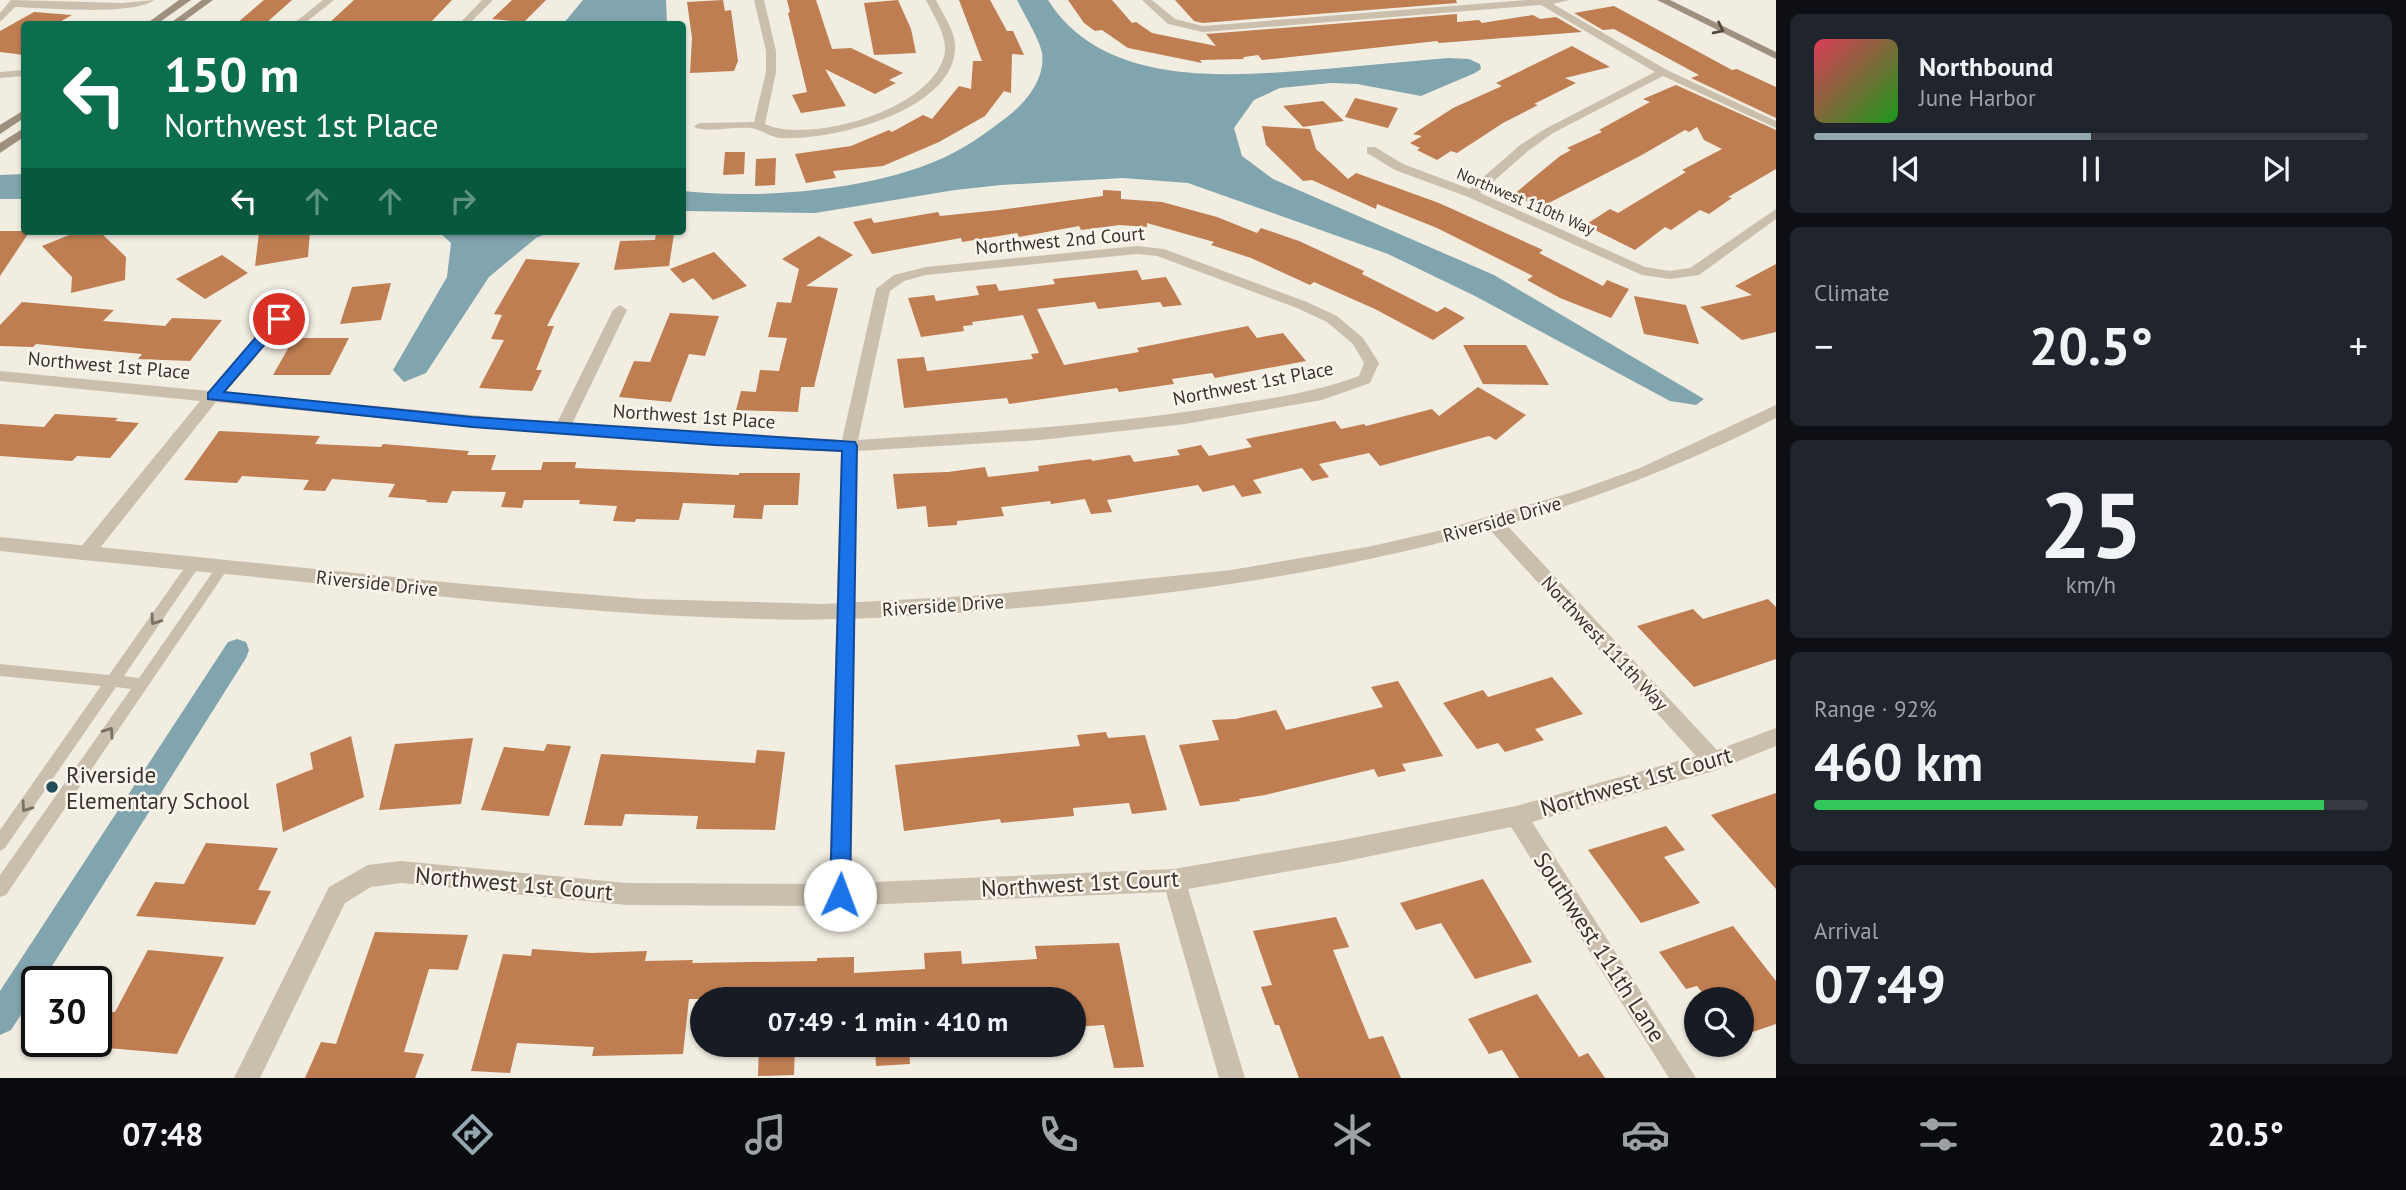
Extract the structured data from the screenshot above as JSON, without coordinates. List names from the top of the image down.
{
  "streets": {
    "street": [
      "Northwest 110th Way",
      "Northwest 2nd Court",
      "Northwest 1st Place",
      "Riverside Drive",
      "Northwest 111th Way",
      "Northwest 1st Court",
      "Southwest 111th Lane"
    ]
  },
  "crossings": [
    ["Northwest 2nd Court", "Northwest 1st Place"],
    ["Riverside Drive", "Northwest 111th Way"],
    ["Northwest 111th Way", "Northwest 1st Court"],
    ["Northwest 1st Court", "Southwest 111th Lane"]
  ],
  "places": ["Riverside Elementary School"],
  "page": {
    "turn": ["150 m", "Northwest 1st Place"],
    "song": ["Northbound", "June Harbor"],
    "tile": [
      "Climate",
      ["25", "km/h"],
      ["Range · 92%", "460 km"],
      ["Arrival", "07:49"]
    ],
    "heat": ["−", "20.5°", "+"],
    "limit": "30",
    "trip": "07:49 · 1 min · 410 m",
    "tabs": ["07:48", "20.5°"]
  }
}
